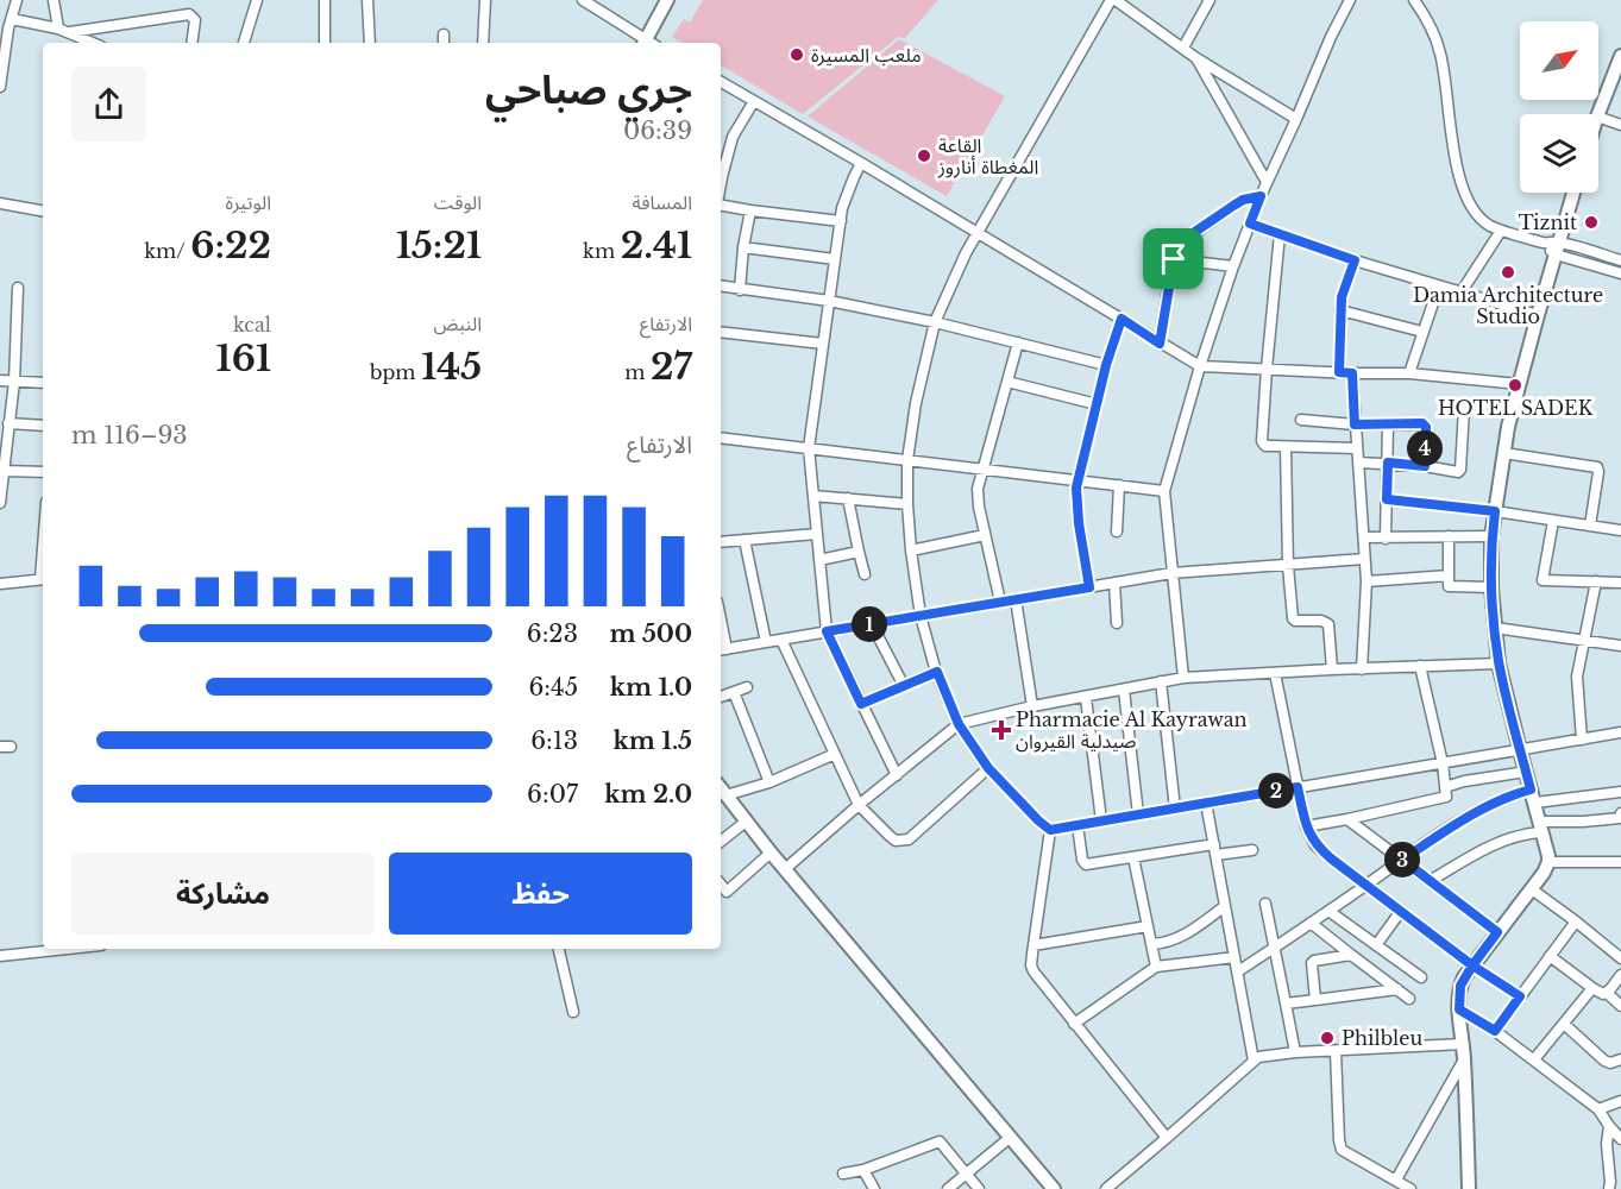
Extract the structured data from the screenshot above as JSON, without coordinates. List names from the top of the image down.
{
  "places": {
    "other": [
      "ملعب المسيرة",
      "القاعة المغطاة أناروز",
      "Tiznit",
      "Damia Architecture Studio",
      "HOTEL SADEK",
      "Philbleu"
    ],
    "health": ["Pharmacie Al Kayrawan صيدلية القيروان"]
  },
  "north": "top right",
  "page": {
    "heading": ["جري صباحي", "06:39"],
    "stats": [
      ["المسافة", "2.41 km"],
      ["الوقت", "15:21"],
      ["الوتيرة", "6:22 /km"],
      ["الارتفاع", "27 m"],
      ["النبض", "145 bpm"],
      ["kcal", "161"]
    ],
    "chart": ["الارتفاع", "93–116 m"],
    "pins": [
      "4",
      "1",
      "2",
      "3"
    ],
    "list": [
      {
        "name": "500 m",
        "note": "6:23"
      },
      {
        "name": "1.0 km",
        "note": "6:45"
      },
      {
        "name": "1.5 km",
        "note": "6:13"
      },
      {
        "name": "2.0 km",
        "note": "6:07"
      }
    ],
    "buttons": ["حفظ", "مشاركة"]
  }
}
